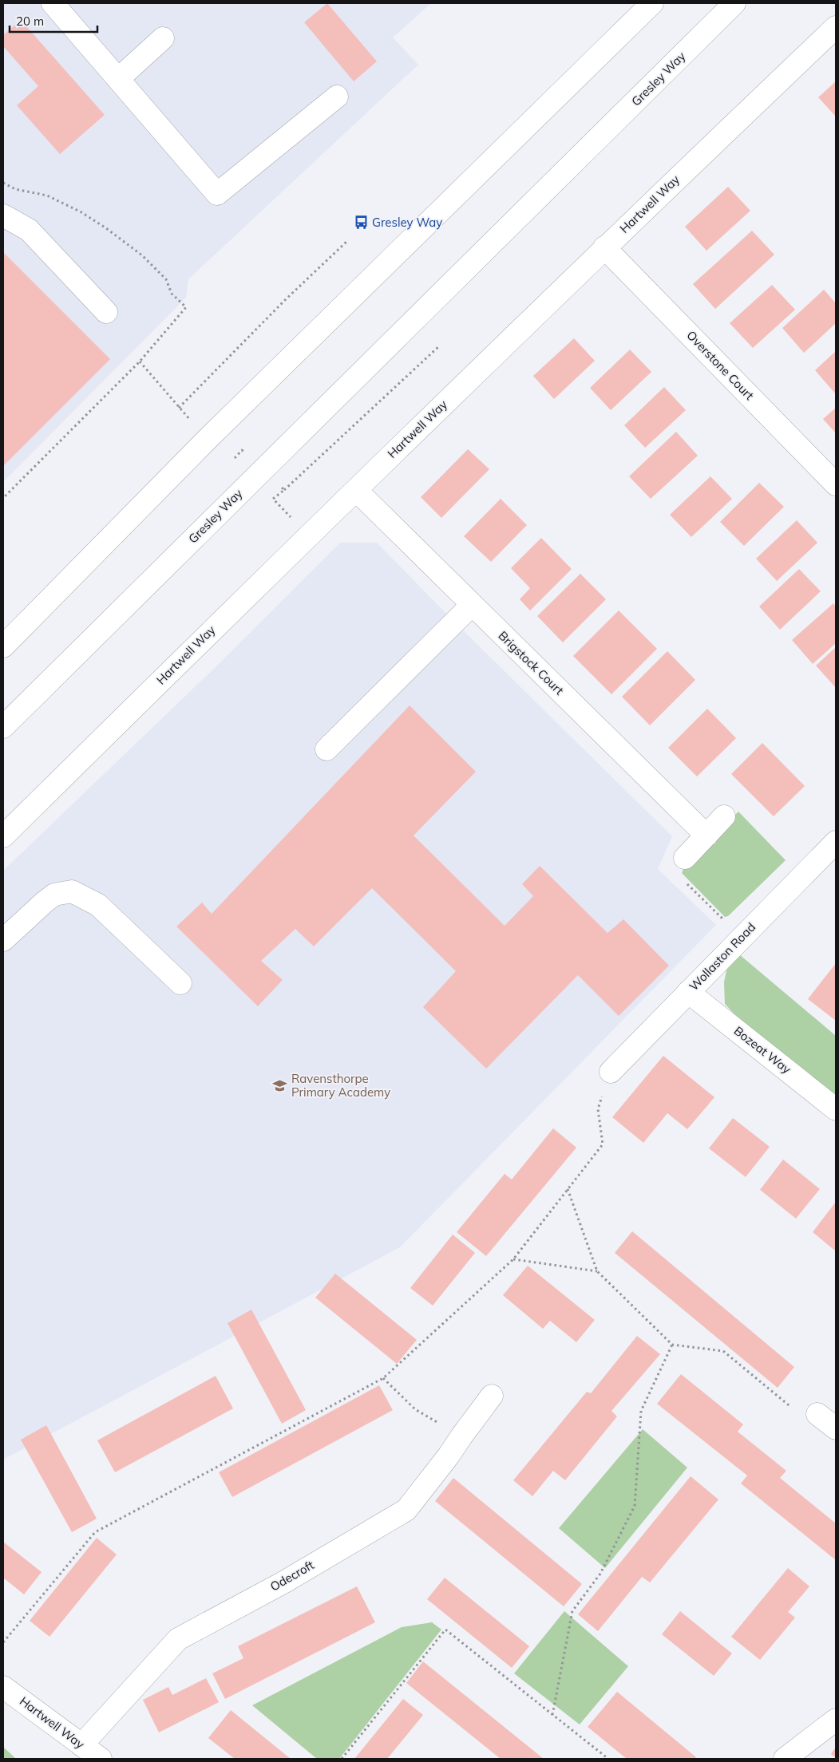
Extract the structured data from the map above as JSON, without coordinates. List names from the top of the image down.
{
  "streets": {
    "street": [
      "Gresley Way",
      "Hartwell Way",
      "Overstone Court",
      "Brigstock Court",
      "Wollaston Road",
      "Bozeat Way",
      "Odecroft"
    ]
  },
  "crossings": [
    ["Hartwell Way", "Overstone Court"],
    ["Hartwell Way", "Brigstock Court"],
    ["Hartwell Way", "Odecroft"],
    ["Wollaston Road", "Bozeat Way"]
  ],
  "places": {
    "bus stop": ["Gresley Way"],
    "school or university": ["Ravensthorpe Primary Academy"]
  },
  "scale_bar": "20 m"
}
